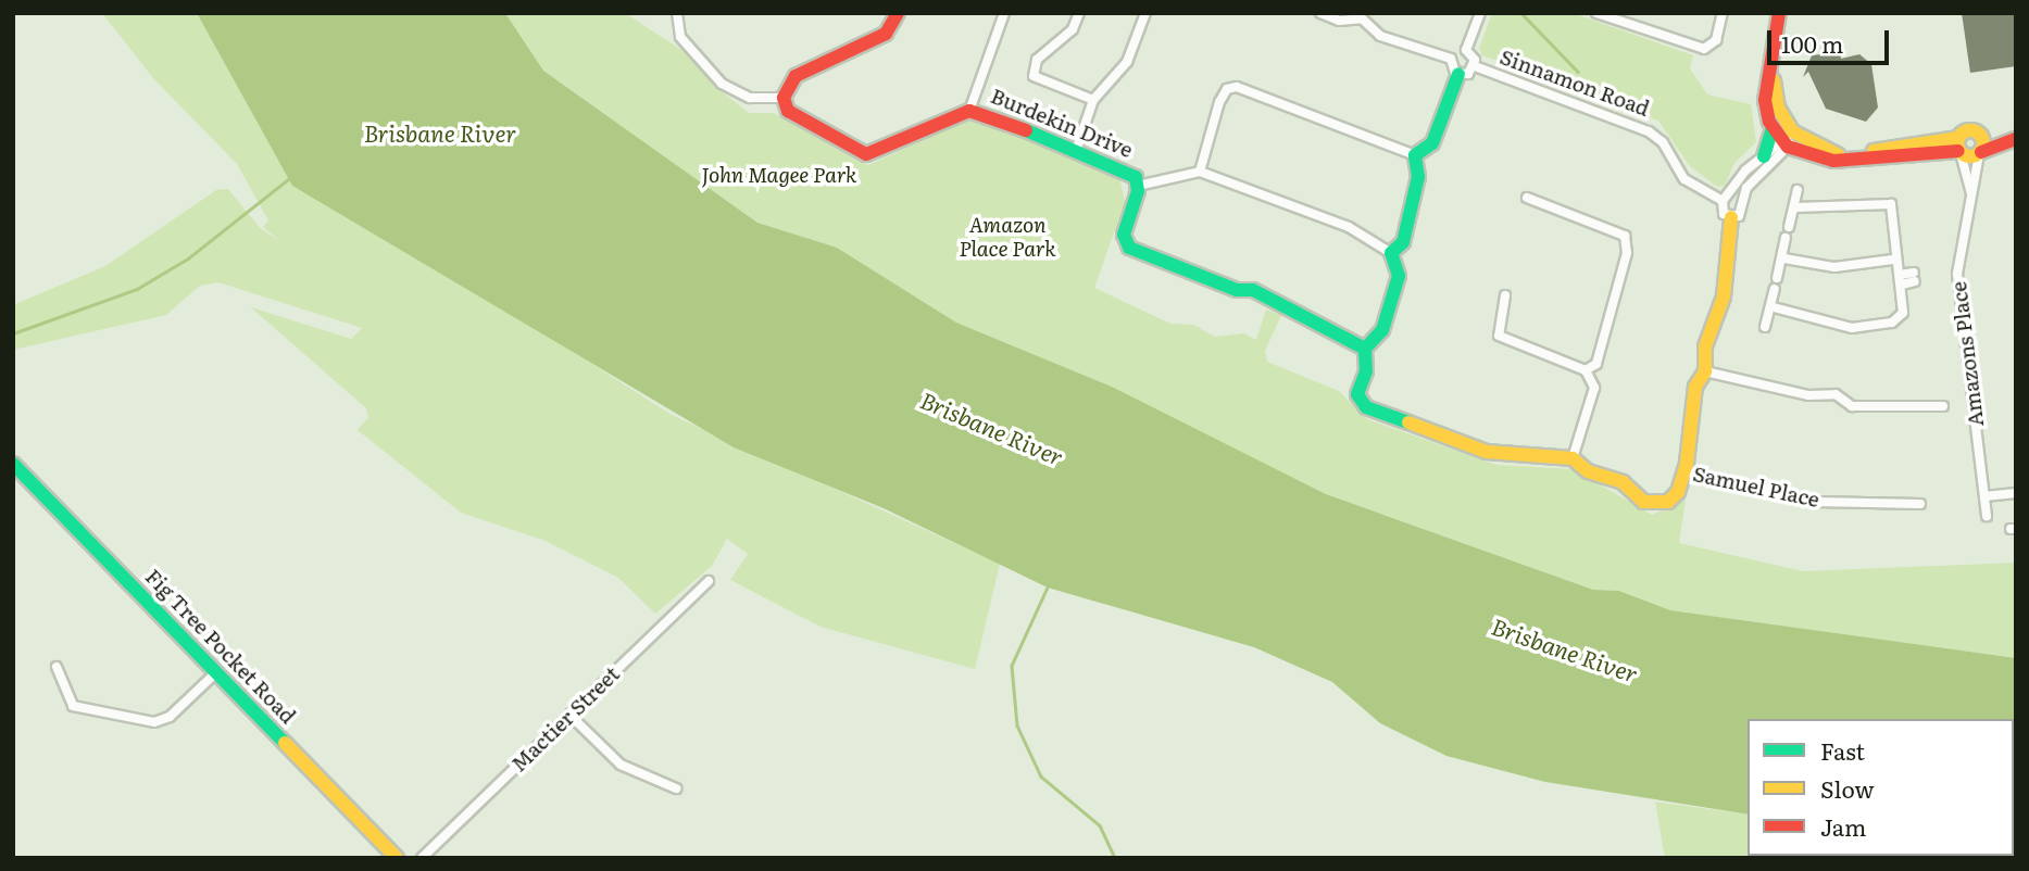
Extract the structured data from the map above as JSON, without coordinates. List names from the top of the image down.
{
  "streets": {
    "main road": ["Burdekin Drive", "Fig Tree Pocket Road"],
    "street": [
      "Sinnamon Road",
      "Amazons Place",
      "Samuel Place",
      "Mactier Street"
    ]
  },
  "water": ["Brisbane River"],
  "parks": ["John Magee Park", "Amazon Place Park"],
  "legend": ["Fast", "Slow", "Jam"],
  "scale_bar": "100 m"
}
